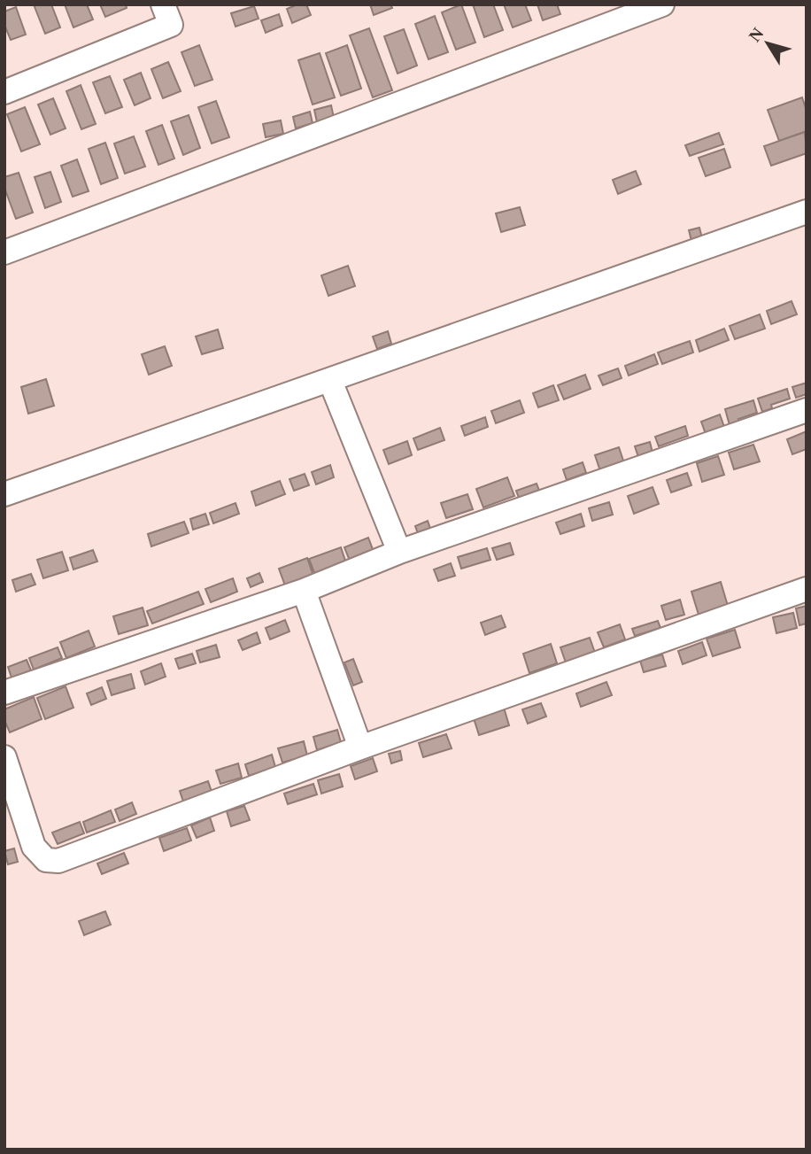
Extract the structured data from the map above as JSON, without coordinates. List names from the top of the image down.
{
  "north": "top left"
}
